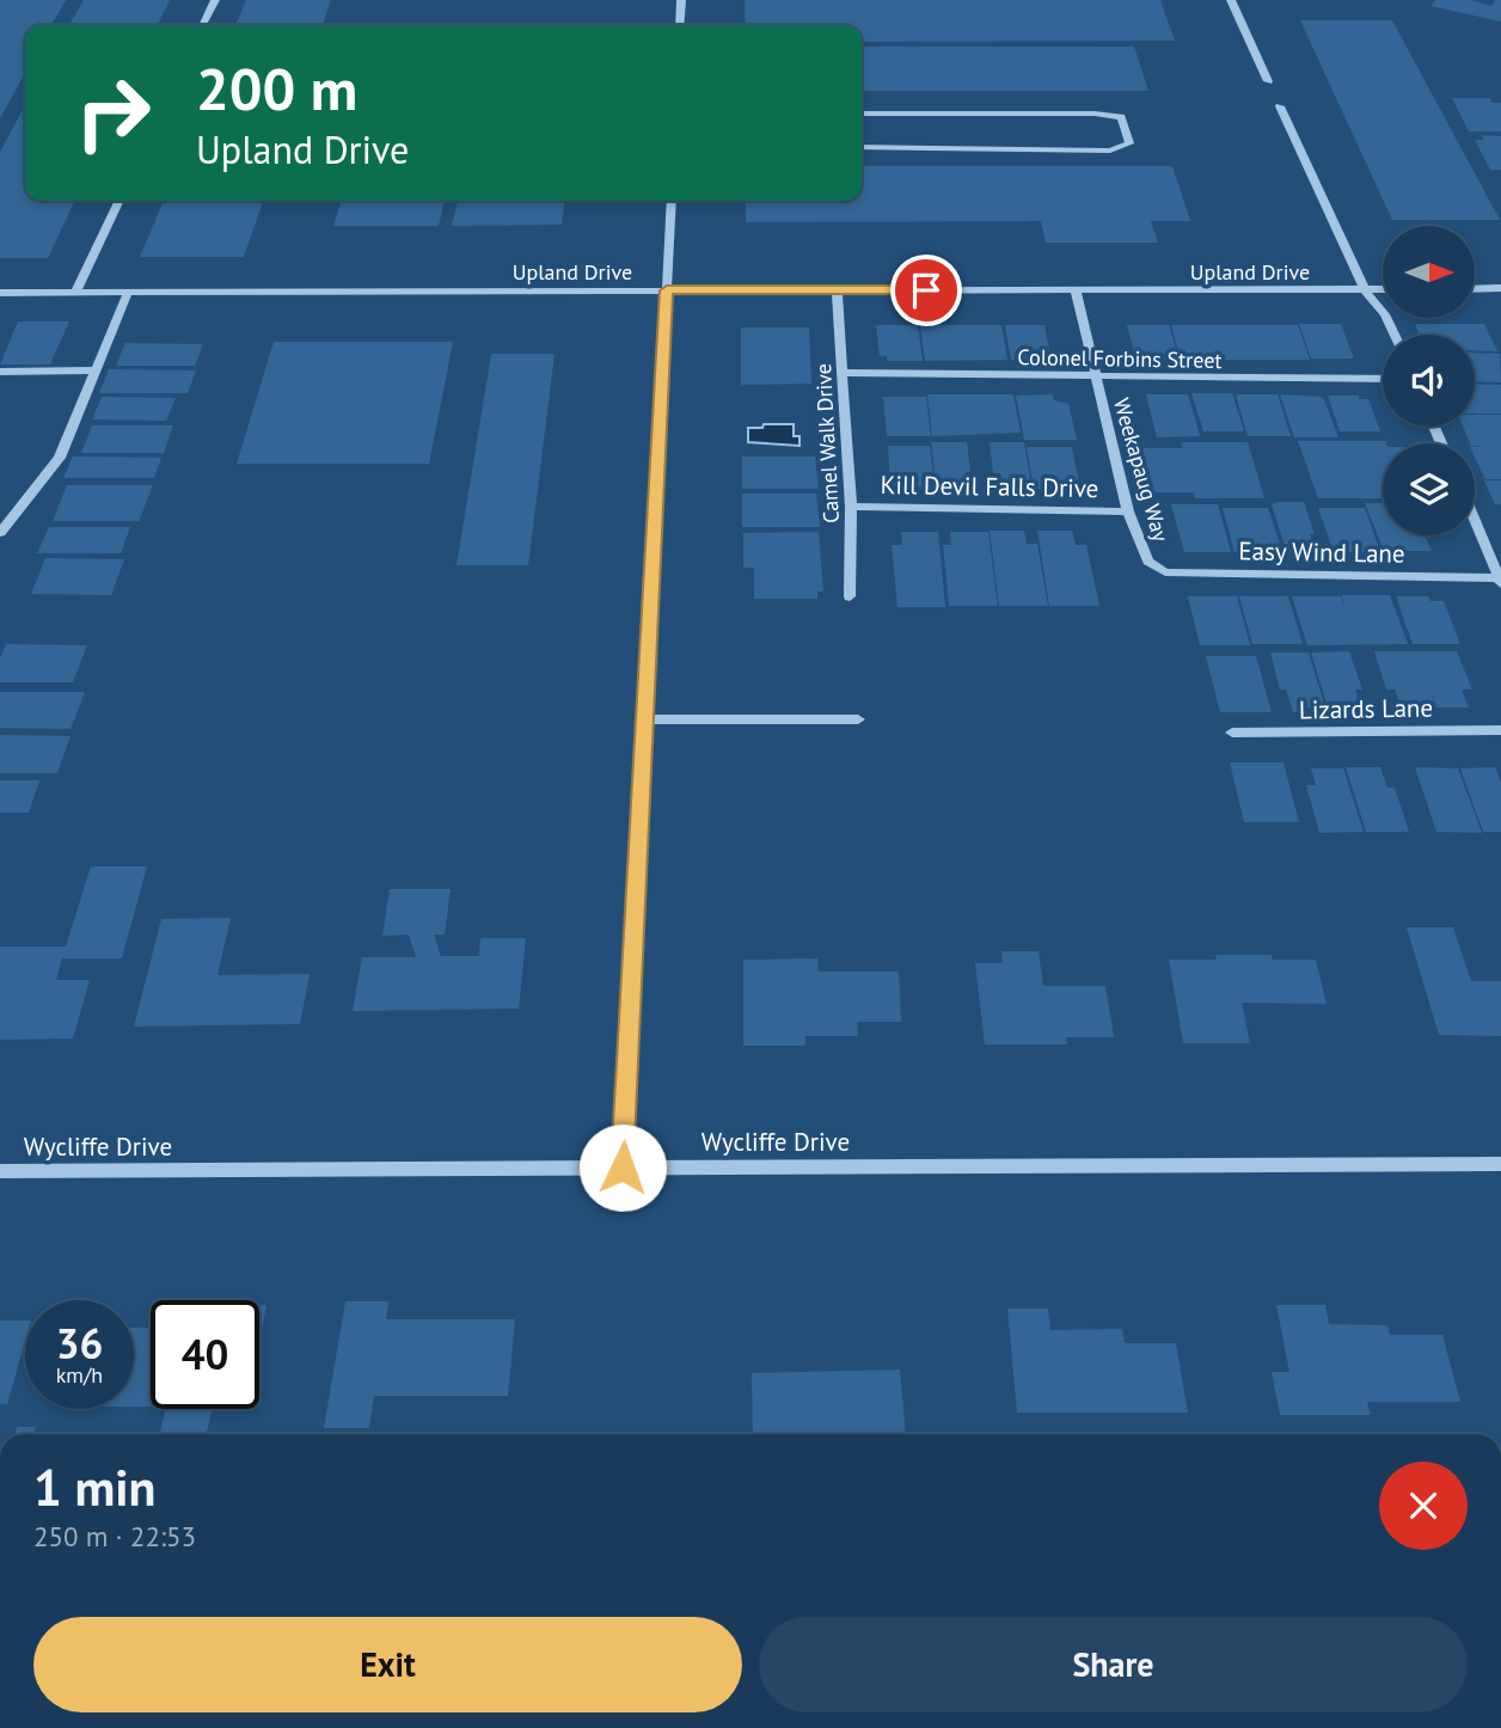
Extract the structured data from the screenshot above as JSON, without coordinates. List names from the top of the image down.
{
  "streets": {
    "street": [
      "Upland Drive",
      "Colonel Forbins Street",
      "Camel Walk Drive",
      "Weekapaug Way",
      "Kill Devil Falls Drive",
      "Easy Wind Lane",
      "Lizards Lane",
      "Wycliffe Drive"
    ]
  },
  "crossings": [
    ["Upland Drive", "Camel Walk Drive"],
    ["Upland Drive", "Weekapaug Way"],
    ["Colonel Forbins Street", "Camel Walk Drive"],
    ["Colonel Forbins Street", "Weekapaug Way"],
    ["Camel Walk Drive", "Kill Devil Falls Drive"],
    ["Weekapaug Way", "Kill Devil Falls Drive"],
    ["Weekapaug Way", "Easy Wind Lane"]
  ],
  "north": "right",
  "page": {
    "turn": ["200 m", "Upland Drive"],
    "speed": "36 km/h",
    "limit": "40",
    "heading": ["1 min", "250 m · 22:53"],
    "buttons": ["Exit", "Share"]
  }
}
